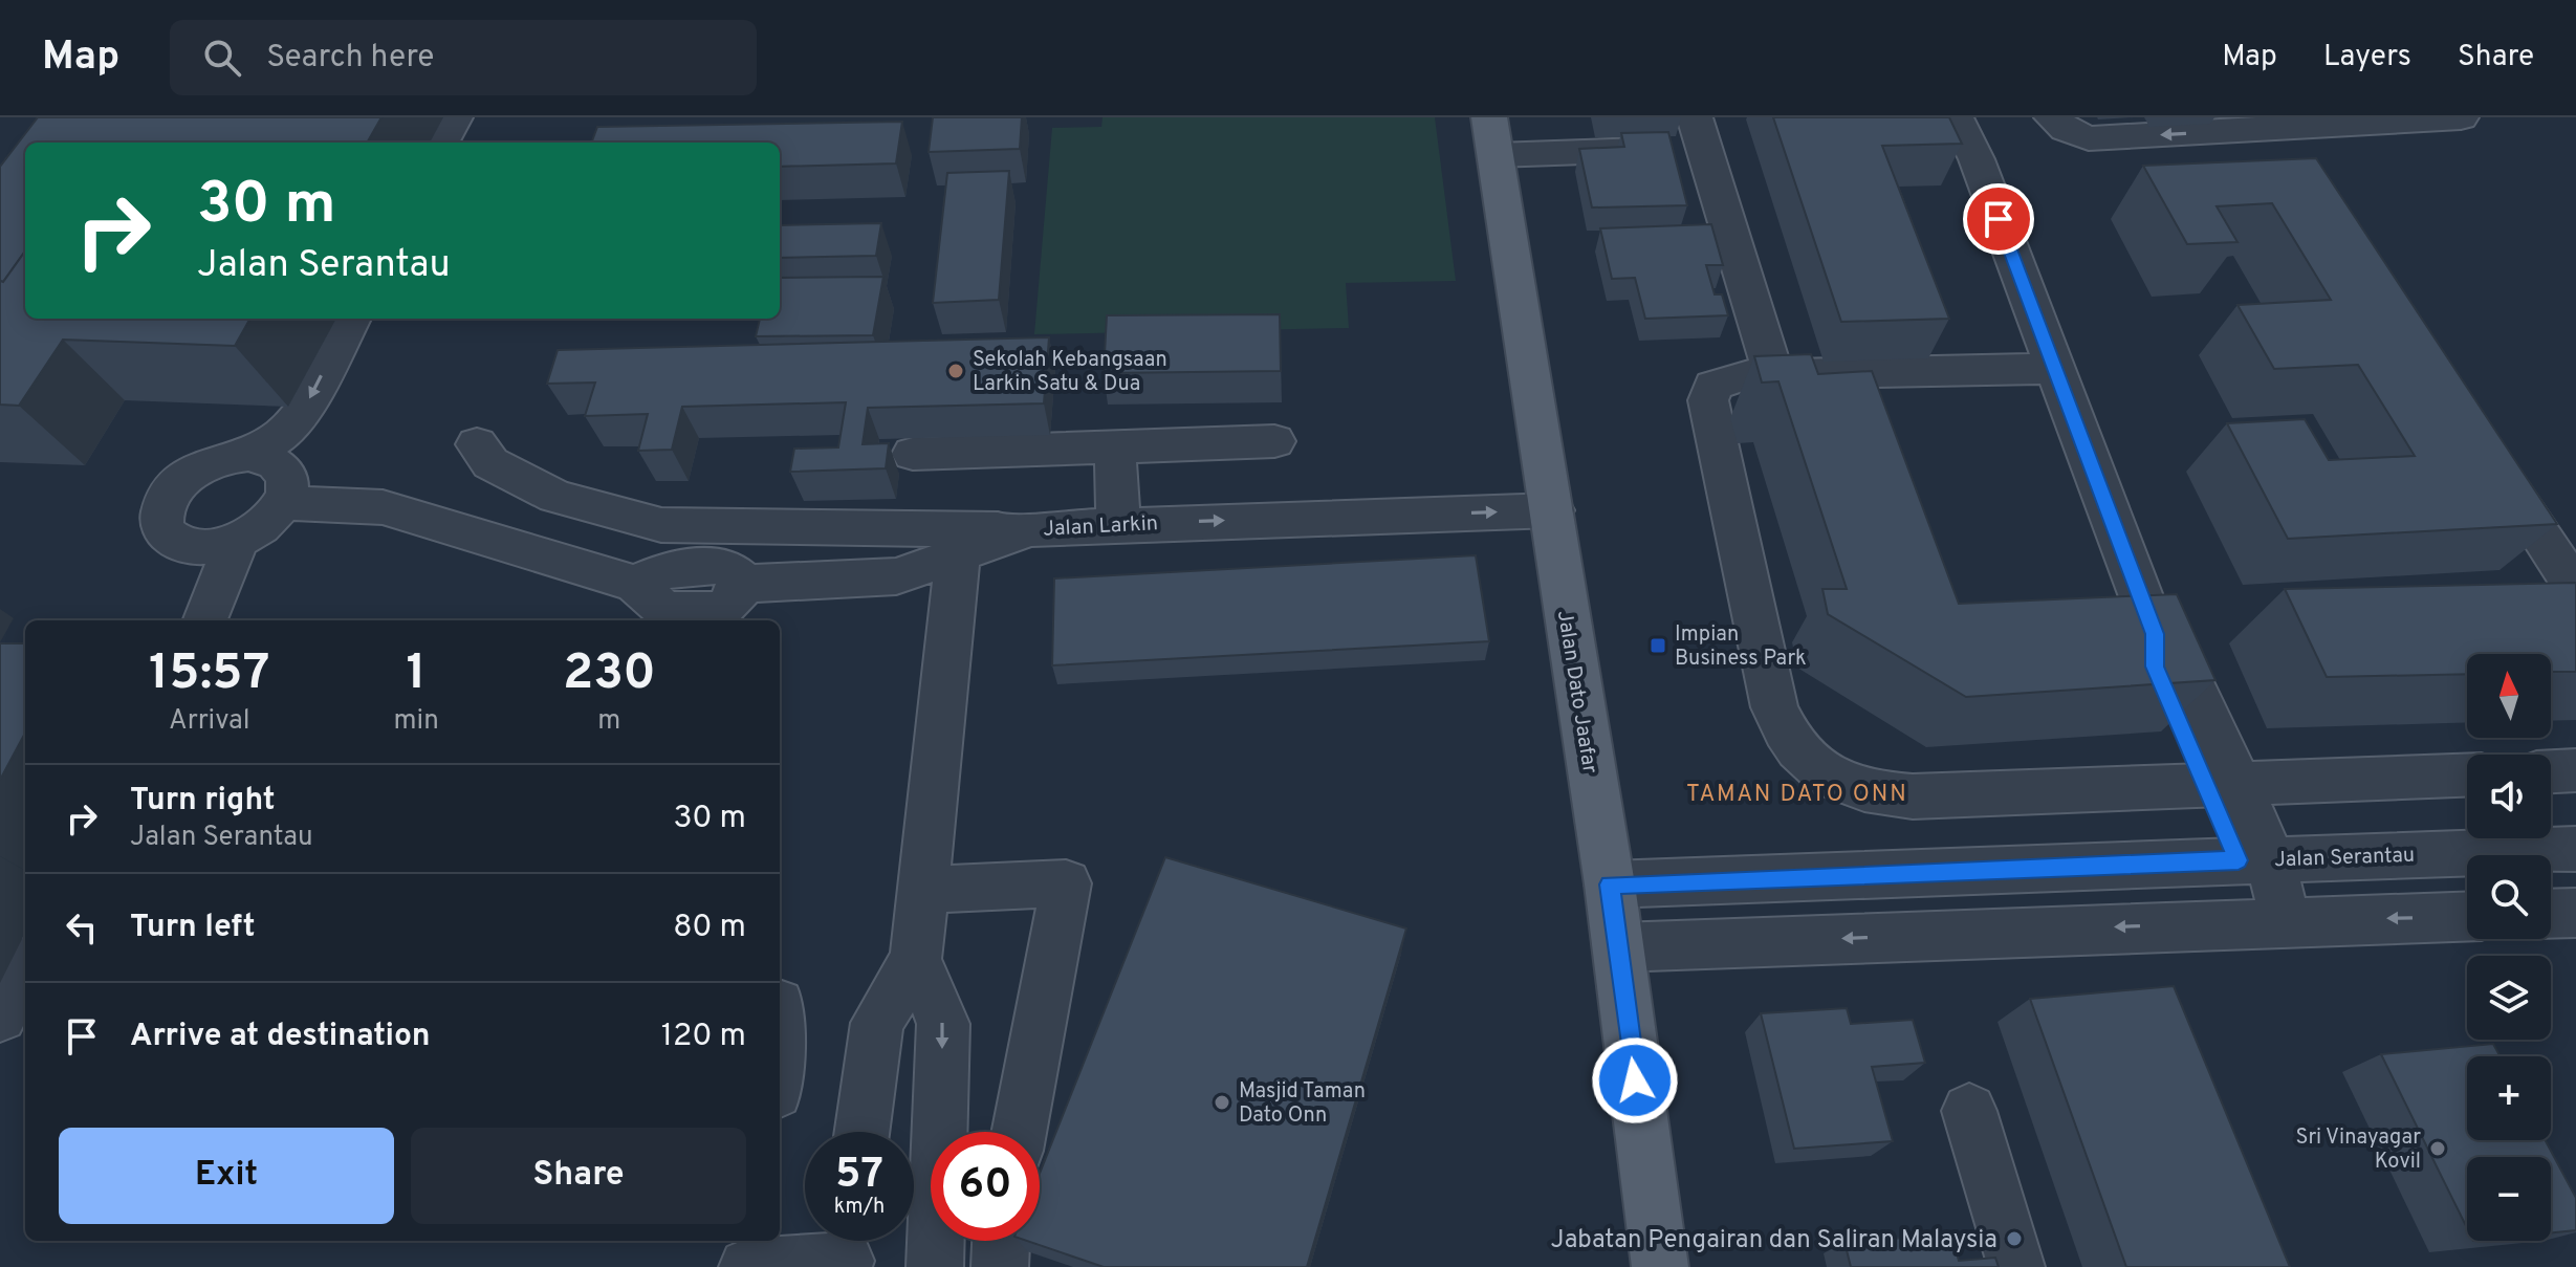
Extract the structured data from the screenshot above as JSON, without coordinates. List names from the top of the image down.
{
  "streets": {
    "main road": ["Jalan Dato Jaafar"],
    "street": ["Jalan Larkin", "Jalan Serantau"]
  },
  "crossings": [
    ["Jalan Larkin", "Jalan Dato Jaafar"],
    ["Jalan Dato Jaafar", "Jalan Serantau"]
  ],
  "districts": ["TAMAN DATO ONN"],
  "places": {
    "other": [
      "Sekolah Kebangsaan Larkin Satu & Dua",
      "Masjid Taman Dato Onn",
      "Sri Vinayagar Kovil",
      "Jabatan Pengairan dan Saliran Malaysia"
    ],
    "transit": ["Impian Business Park"]
  },
  "north": "top",
  "page": {
    "header": "Map",
    "search": "Search here",
    "nav": ["Map", "Layers", "Share"],
    "turn": ["30 m", "Jalan Serantau"],
    "eta": [
      "15:57",
      "Arrival",
      "1",
      "min",
      "230",
      "m"
    ],
    "map_buttons": ["+", "−"],
    "list": [
      {
        "name": "Turn right",
        "note": "Jalan Serantau",
        "value": "30 m"
      },
      {
        "name": "Turn left",
        "value": "80 m"
      },
      {
        "name": "Arrive at destination",
        "value": "120 m"
      }
    ],
    "buttons": ["Exit", "Share"],
    "speed": "57 km/h",
    "limit": "60"
  }
}
